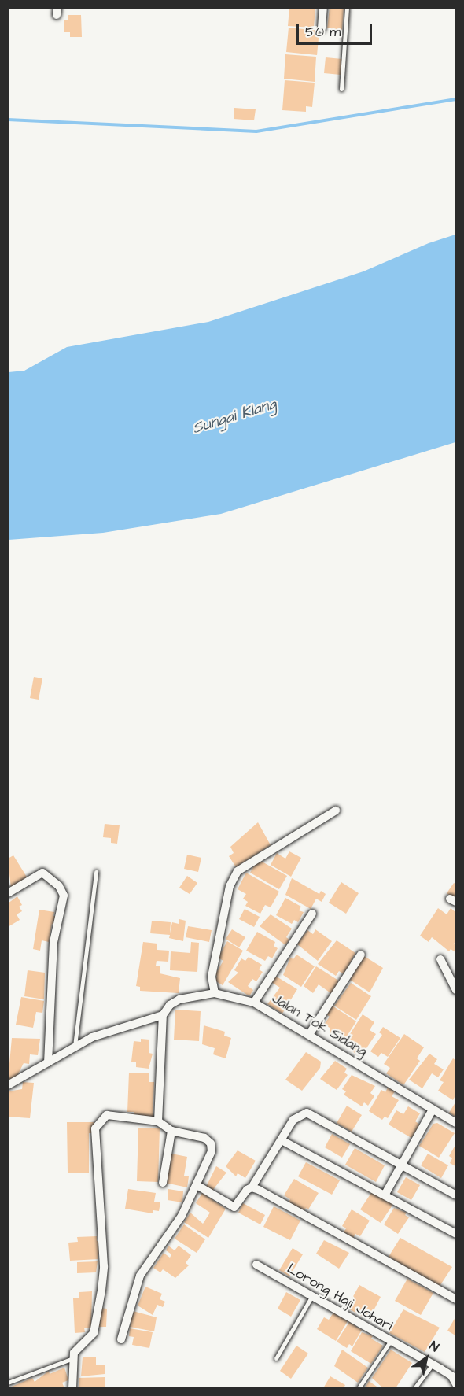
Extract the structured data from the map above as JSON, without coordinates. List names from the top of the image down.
{
  "streets": {
    "street": ["Jalan Tok Sidang", "Lorong Haji Johari"]
  },
  "water": ["Sungai Klang"],
  "scale_bar": "50 m",
  "north": "top right"
}
